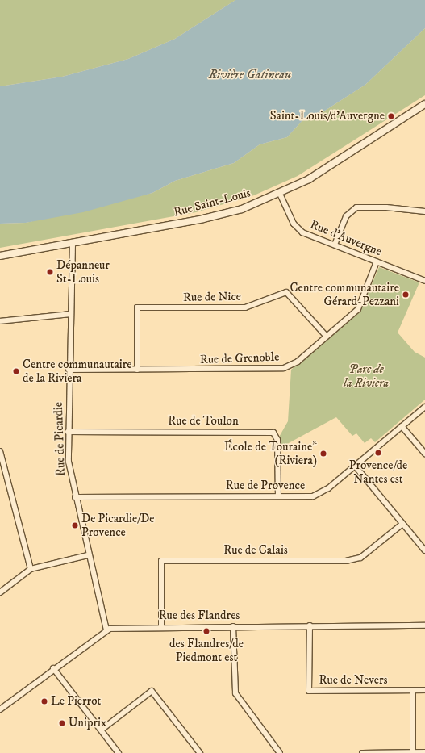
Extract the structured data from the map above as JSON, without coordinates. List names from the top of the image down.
{
  "streets": {
    "main road": ["Rue Saint-Louis"],
    "street": [
      "Rue d'Auvergne",
      "Rue de Nice",
      "Rue de Grenoble",
      "Rue de Toulon",
      "Rue de Picardie",
      "Rue de Provence",
      "Rue de Calais",
      "Rue des Flandres",
      "Rue de Nevers"
    ]
  },
  "crossings": [
    ["Rue Saint-Louis", "Rue d'Auvergne"],
    ["Rue Saint-Louis", "Rue de Picardie"],
    ["Rue d'Auvergne", "Rue de Grenoble"],
    ["Rue de Nice", "Rue de Grenoble"],
    ["Rue de Grenoble", "Rue de Picardie"],
    ["Rue de Toulon", "Rue de Picardie"],
    ["Rue de Toulon", "Rue de Provence"],
    ["Rue de Picardie", "Rue de Provence"],
    ["Rue de Picardie", "Rue des Flandres"],
    ["Rue de Calais", "Rue des Flandres"],
    ["Rue des Flandres", "Rue de Nevers"]
  ],
  "water": ["Rivière Gatineau"],
  "parks": ["Parc de la Riviera"],
  "places": [
    "Saint-Louis/d'Auvergne",
    "Dépanneur St-Louis",
    "Centre communautaire Gérard-Pezzani",
    "Centre communautaire de la Riviera",
    "Provence/de Nantes est",
    "École de Touraine* (Riviera)",
    "De Picardie/De Provence",
    "des Flandres/de Piedmont est",
    "Le Pierrot",
    "Uniprix"
  ]
}
